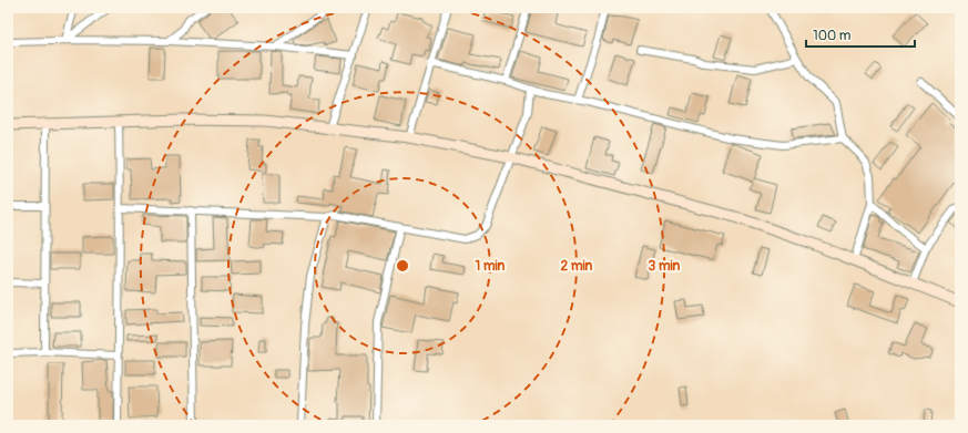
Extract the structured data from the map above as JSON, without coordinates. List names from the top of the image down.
{
  "scale_bar": "100 m",
  "rings": ["1 min", "2 min", "3 min"]
}
